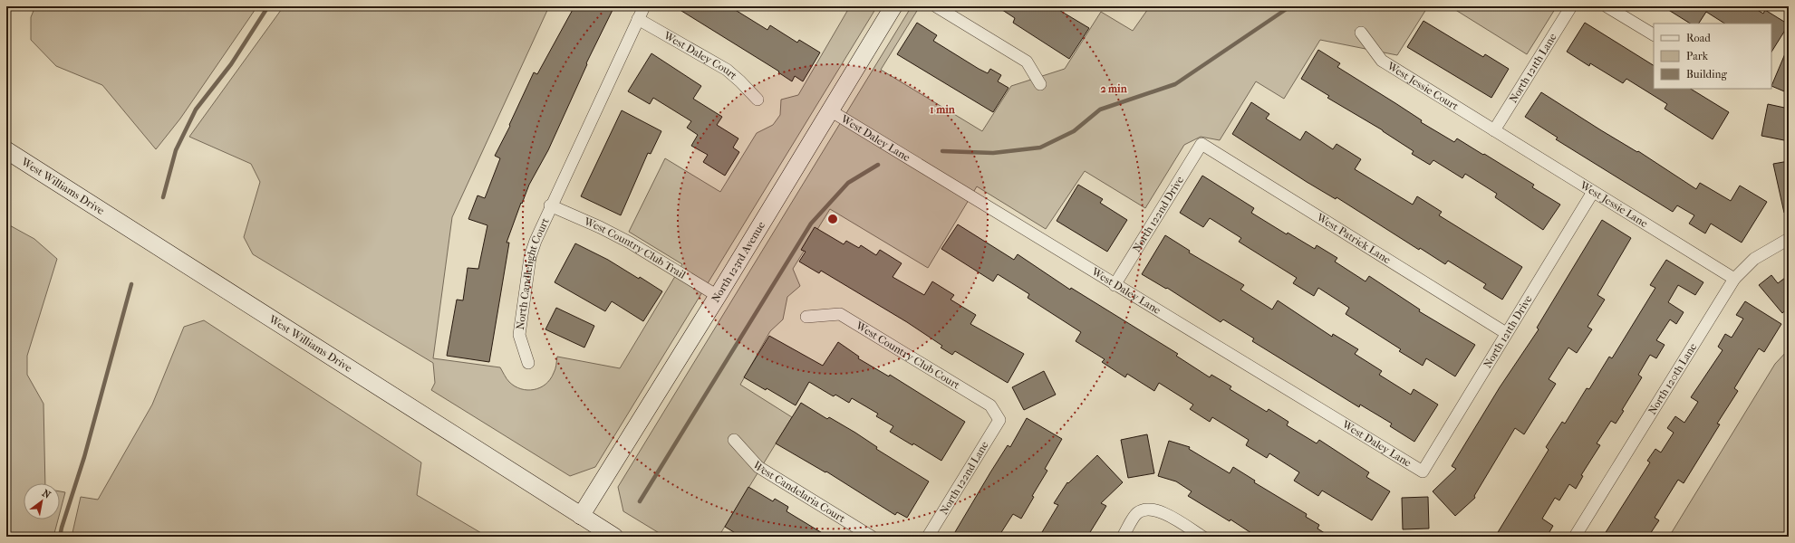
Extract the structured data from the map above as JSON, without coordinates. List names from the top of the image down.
{
  "streets": {
    "main road": ["West Williams Drive", "North 123rd Avenue"],
    "street": [
      "West Daley Court",
      "North 121th Lane",
      "West Jessie Court",
      "West Daley Lane",
      "West Jessie Lane",
      "North 122nd Drive",
      "West Patrick Lane",
      "West Country Club Trail",
      "North Candlelight Court",
      "North 121th Drive",
      "West Country Club Court",
      "North 120th Lane",
      "North 122nd Lane",
      "West Candelaria Court"
    ]
  },
  "crossings": [
    ["North 121th Lane", "West Jessie Court"],
    ["North 121th Lane", "West Jessie Lane"],
    ["West Jessie Court", "West Jessie Lane"],
    ["West Daley Lane", "North 122nd Drive"],
    ["West Daley Lane", "North 123rd Avenue"],
    ["West Daley Lane", "North 121th Drive"],
    ["West Williams Drive", "North 123rd Avenue"],
    ["West Jessie Lane", "North 121th Drive"],
    ["West Jessie Lane", "North 120th Lane"],
    ["North 122nd Drive", "West Patrick Lane"],
    ["West Patrick Lane", "North 121th Drive"],
    ["West Country Club Trail", "North 123rd Avenue"],
    ["West Country Club Trail", "North Candlelight Court"],
    ["West Country Club Court", "North 122nd Lane"]
  ],
  "legend": ["Road", "Park", "Building"],
  "north": "top right",
  "rings": ["2 min", "1 min"]
}
